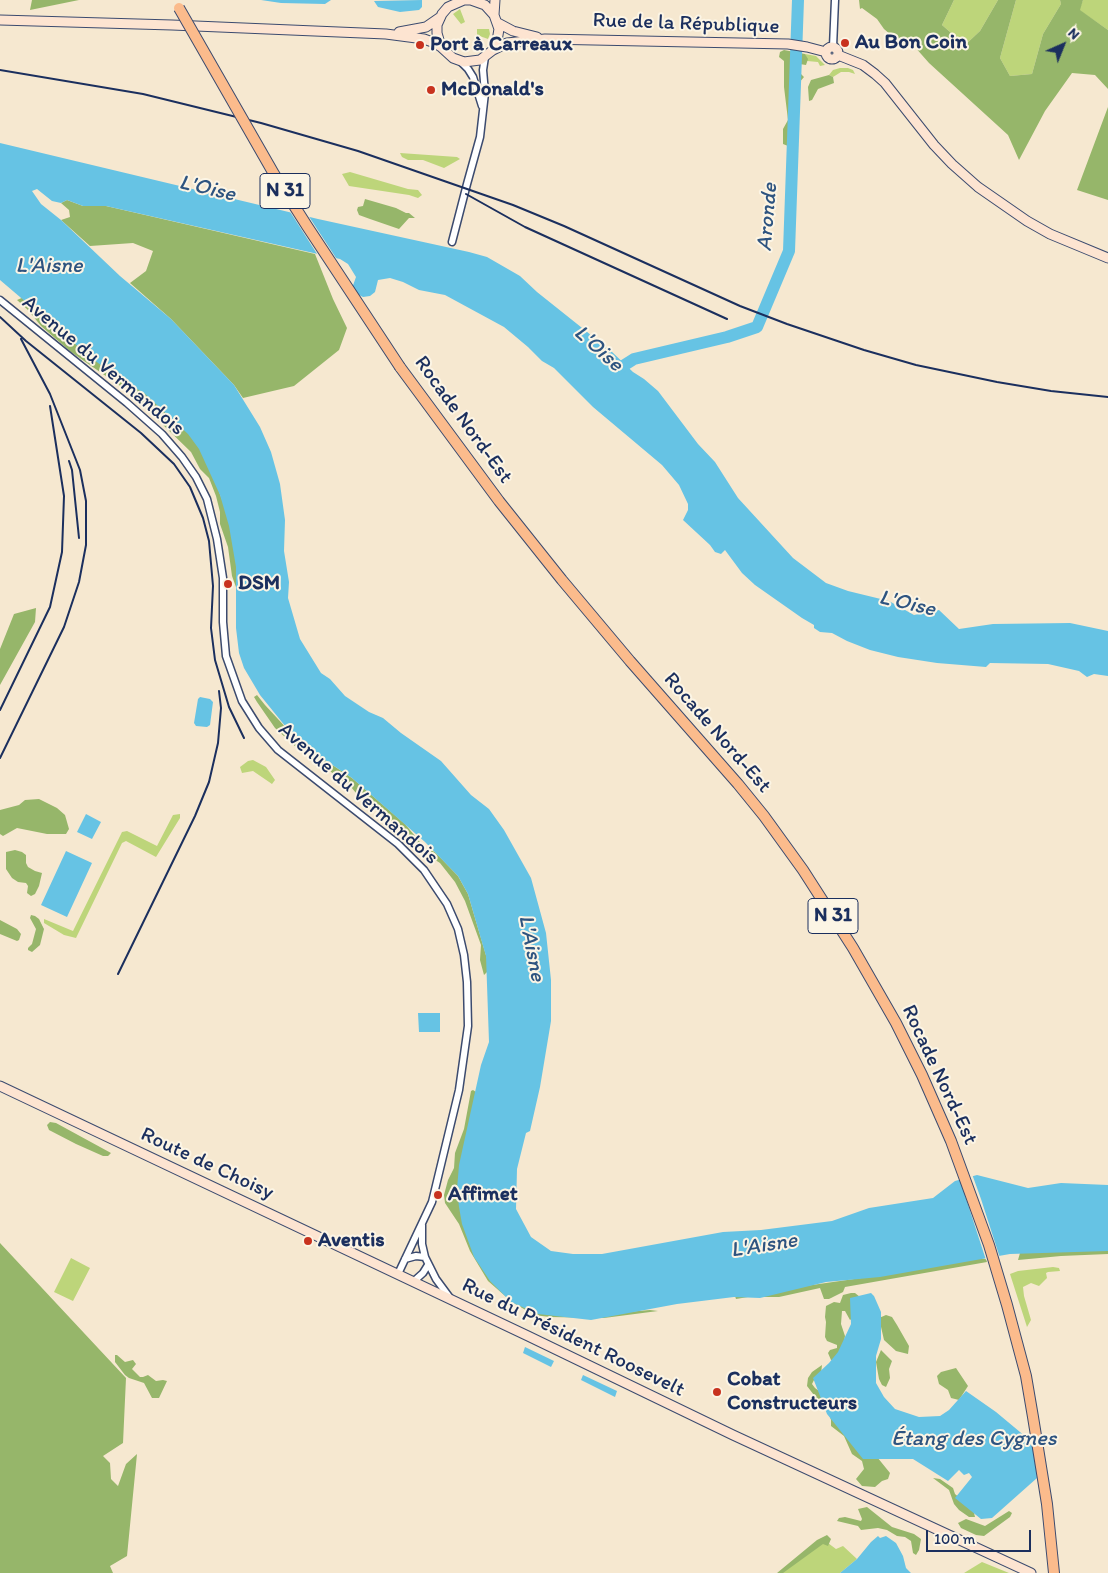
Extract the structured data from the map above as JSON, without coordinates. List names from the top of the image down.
{
  "streets": {
    "main road": [
      "Rue de la République",
      "N 31",
      "Rocade Nord-Est",
      "Route de Choisy",
      "Rue du Président Roosevelt"
    ],
    "street": ["Avenue du Vermandois"]
  },
  "crossings": [
    ["Avenue du Vermandois", "Route de Choisy"],
    ["Avenue du Vermandois", "Rue du Président Roosevelt"],
    ["Route de Choisy", "Rue du Président Roosevelt"]
  ],
  "water": [
    "L'Oise",
    "Aronde",
    "L'Aisne",
    "Étang des Cygnes"
  ],
  "places": [
    "Au Bon Coin",
    "Port à Carreaux",
    "McDonald's",
    "DSM",
    "Affimet",
    "Aventis",
    "Cobat Constructeurs"
  ],
  "scale_bar": "100 m",
  "north": "top right"
}
